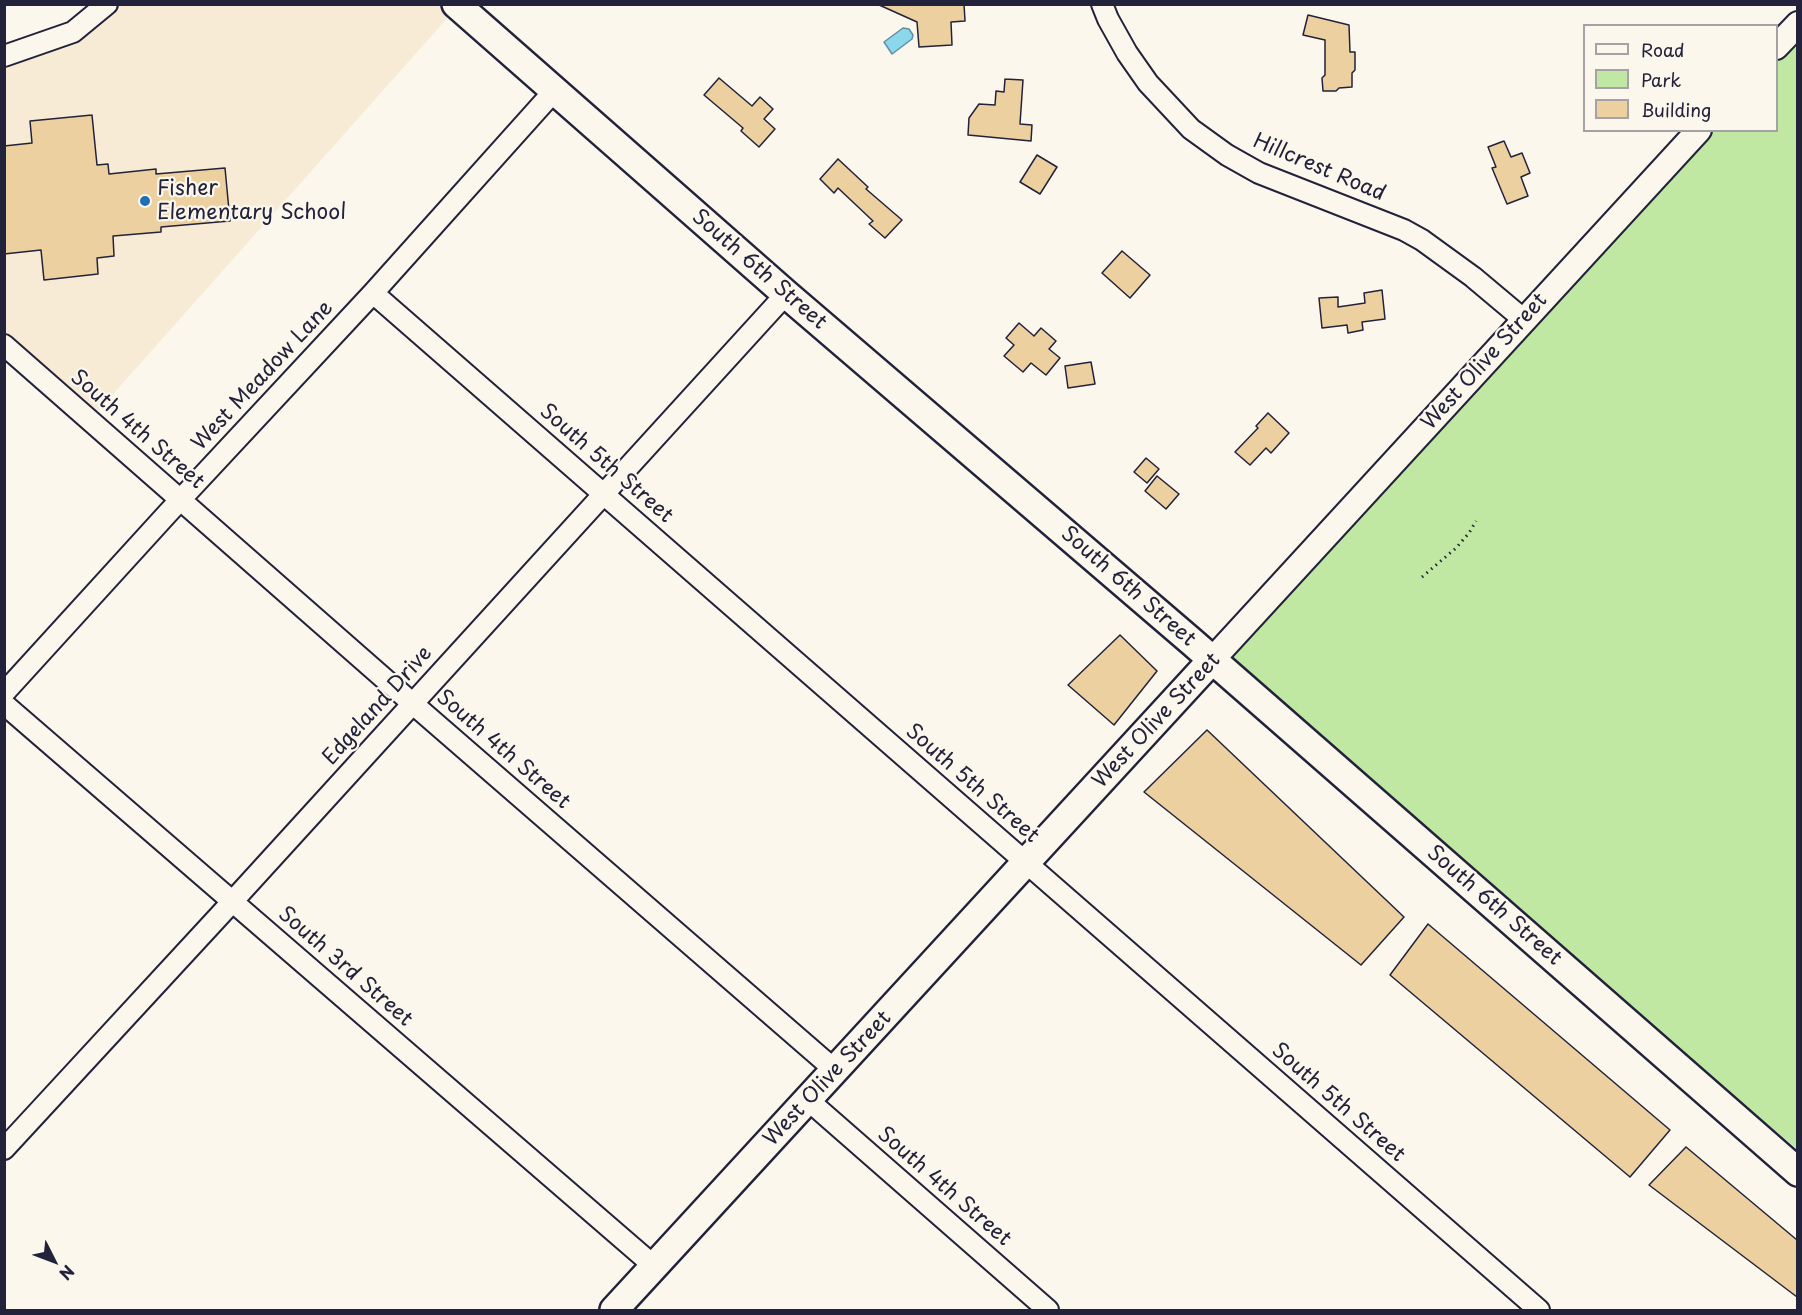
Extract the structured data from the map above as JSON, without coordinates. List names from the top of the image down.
{
  "streets": {
    "main road": ["South 6th Street", "West Olive Street"],
    "street": [
      "Hillcrest Road",
      "West Meadow Lane",
      "South 4th Street",
      "South 5th Street",
      "Edgeland Drive",
      "South 3rd Street"
    ]
  },
  "crossings": [
    ["Hillcrest Road", "West Olive Street"],
    ["South 6th Street", "West Olive Street"],
    ["South 6th Street", "West Meadow Lane"],
    ["South 6th Street", "Edgeland Drive"],
    ["West Olive Street", "South 4th Street"],
    ["West Olive Street", "South 5th Street"],
    ["West Olive Street", "South 3rd Street"],
    ["West Meadow Lane", "South 4th Street"],
    ["West Meadow Lane", "South 5th Street"],
    ["South 4th Street", "Edgeland Drive"],
    ["South 5th Street", "Edgeland Drive"],
    ["Edgeland Drive", "South 3rd Street"]
  ],
  "places": ["Fisher Elementary School"],
  "legend": ["Road", "Park", "Building"],
  "north": "bottom right"
}
